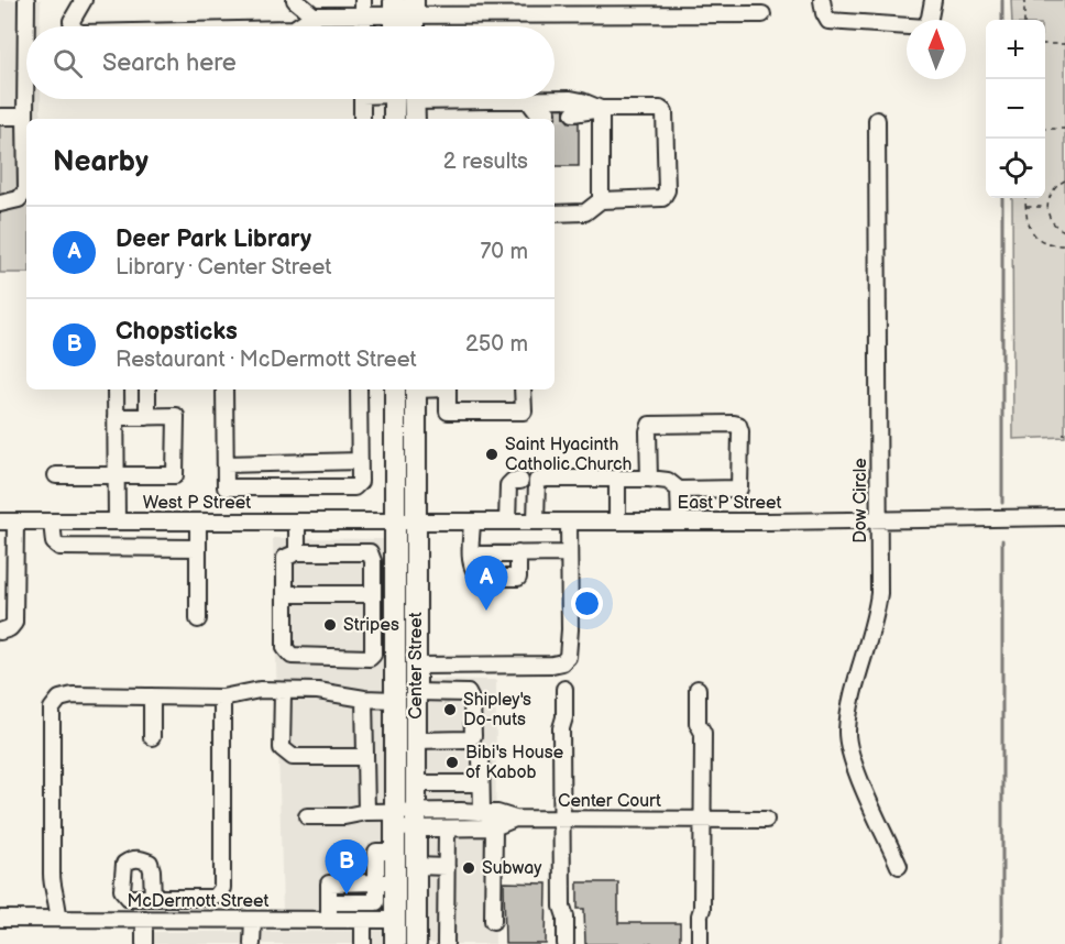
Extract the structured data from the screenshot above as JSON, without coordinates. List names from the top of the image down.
{
  "streets": {
    "main road": ["Center Street"],
    "street": [
      "Dow Circle",
      "West P Street",
      "East P Street",
      "Center Court",
      "McDermott Street"
    ]
  },
  "crossings": [
    ["Dow Circle", "East P Street"],
    ["West P Street", "East P Street"],
    ["West P Street", "Center Street"],
    ["East P Street", "Center Street"],
    ["Center Street", "Center Court"],
    ["Center Street", "McDermott Street"]
  ],
  "places": [
    "Saint Hyacinth Catholic Church",
    "Stripes",
    "Shipley's Do-nuts",
    "Bibi's House of Kabob",
    "Subway"
  ],
  "north": "top",
  "page": {
    "map_buttons": ["+", "−"],
    "search": "Search here",
    "heading": ["Nearby", "2 results"],
    "list": [
      {
        "mark": "A",
        "name": "Deer Park Library",
        "note": "Library · Center Street",
        "value": "70 m"
      },
      {
        "mark": "B",
        "name": "Chopsticks",
        "note": "Restaurant · McDermott Street",
        "value": "250 m"
      }
    ],
    "pins": ["A", "B"]
  }
}
